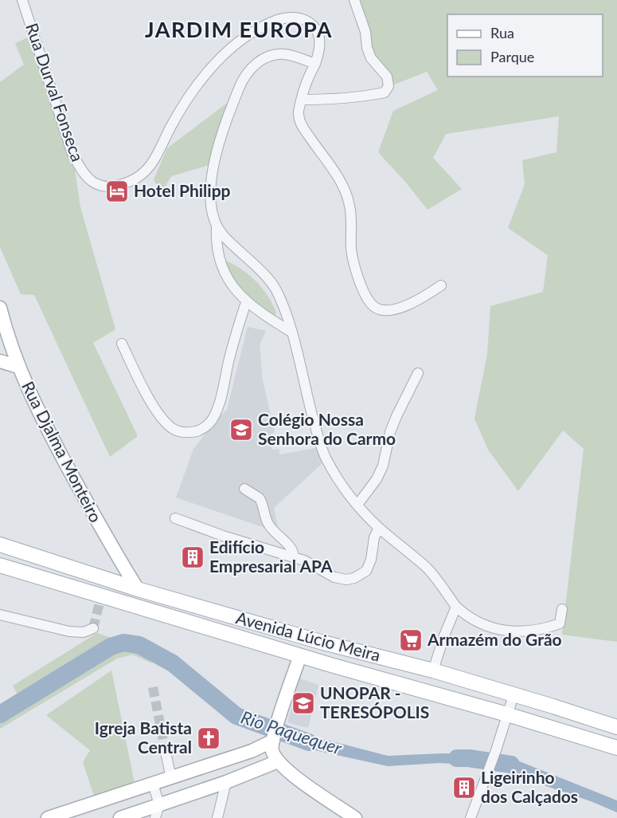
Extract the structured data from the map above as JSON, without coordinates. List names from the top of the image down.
{
  "streets": {
    "main road": ["Rua Djalma Monteiro", "Avenida Lúcio Meira"],
    "street": ["Rua Durval Fonseca"]
  },
  "crossings": [
    ["Rua Djalma Monteiro", "Avenida Lúcio Meira"]
  ],
  "districts": ["JARDIM EUROPA"],
  "water": ["Rio Paquequer"],
  "places": {
    "hotel": ["Hotel Philipp"],
    "school or university": ["Colégio Nossa Senhora do Carmo", "UNOPAR - TERESÓPOLIS"],
    "building": ["Edifício Empresarial APA", "Ligeirinho dos Calçados"],
    "supermarket": ["Armazém do Grão"],
    "church": ["Igreja Batista Central"]
  },
  "legend": ["Rua", "Parque"]
}
